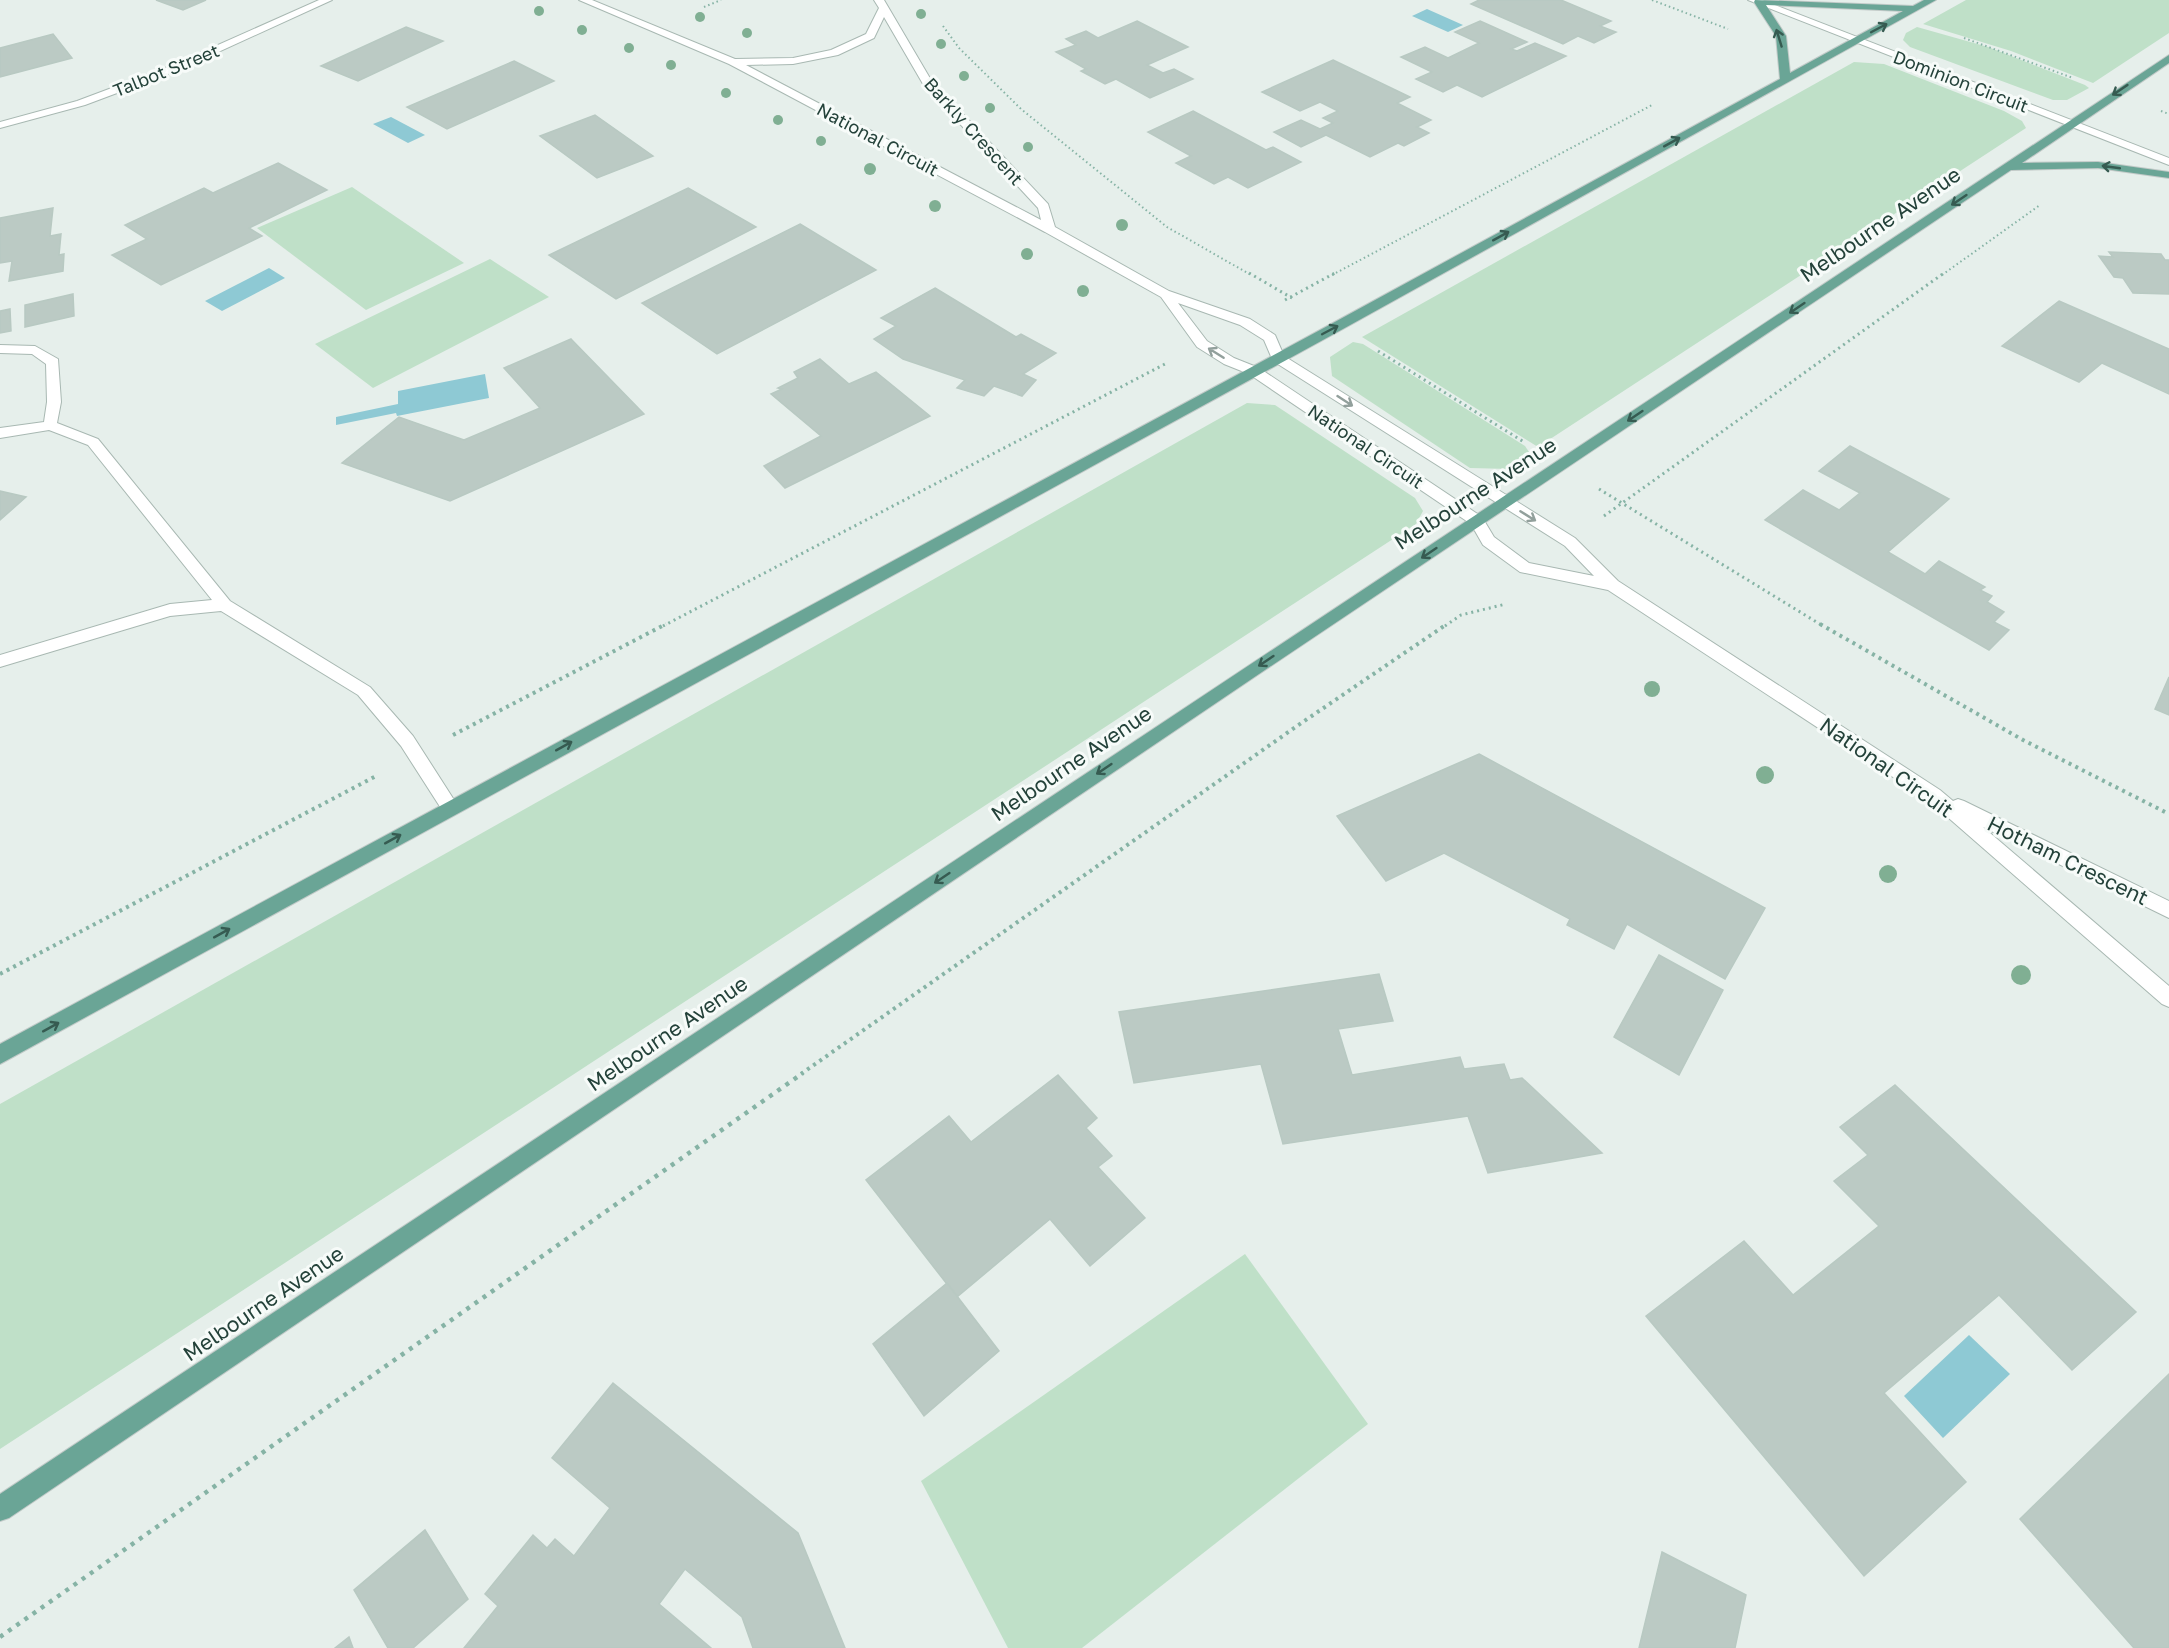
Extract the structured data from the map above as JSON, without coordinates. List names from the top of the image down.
{
  "streets": {
    "main road": ["Melbourne Avenue"],
    "street": [
      "Talbot Street",
      "Dominion Circuit",
      "Barkly Crescent",
      "National Circuit",
      "Hotham Crescent"
    ]
  },
  "crossings": [
    ["Dominion Circuit", "Melbourne Avenue"],
    ["Barkly Crescent", "National Circuit"],
    ["National Circuit", "Melbourne Avenue"],
    ["National Circuit", "Hotham Crescent"]
  ],
  "one_way": ["Melbourne Avenue"]
}
